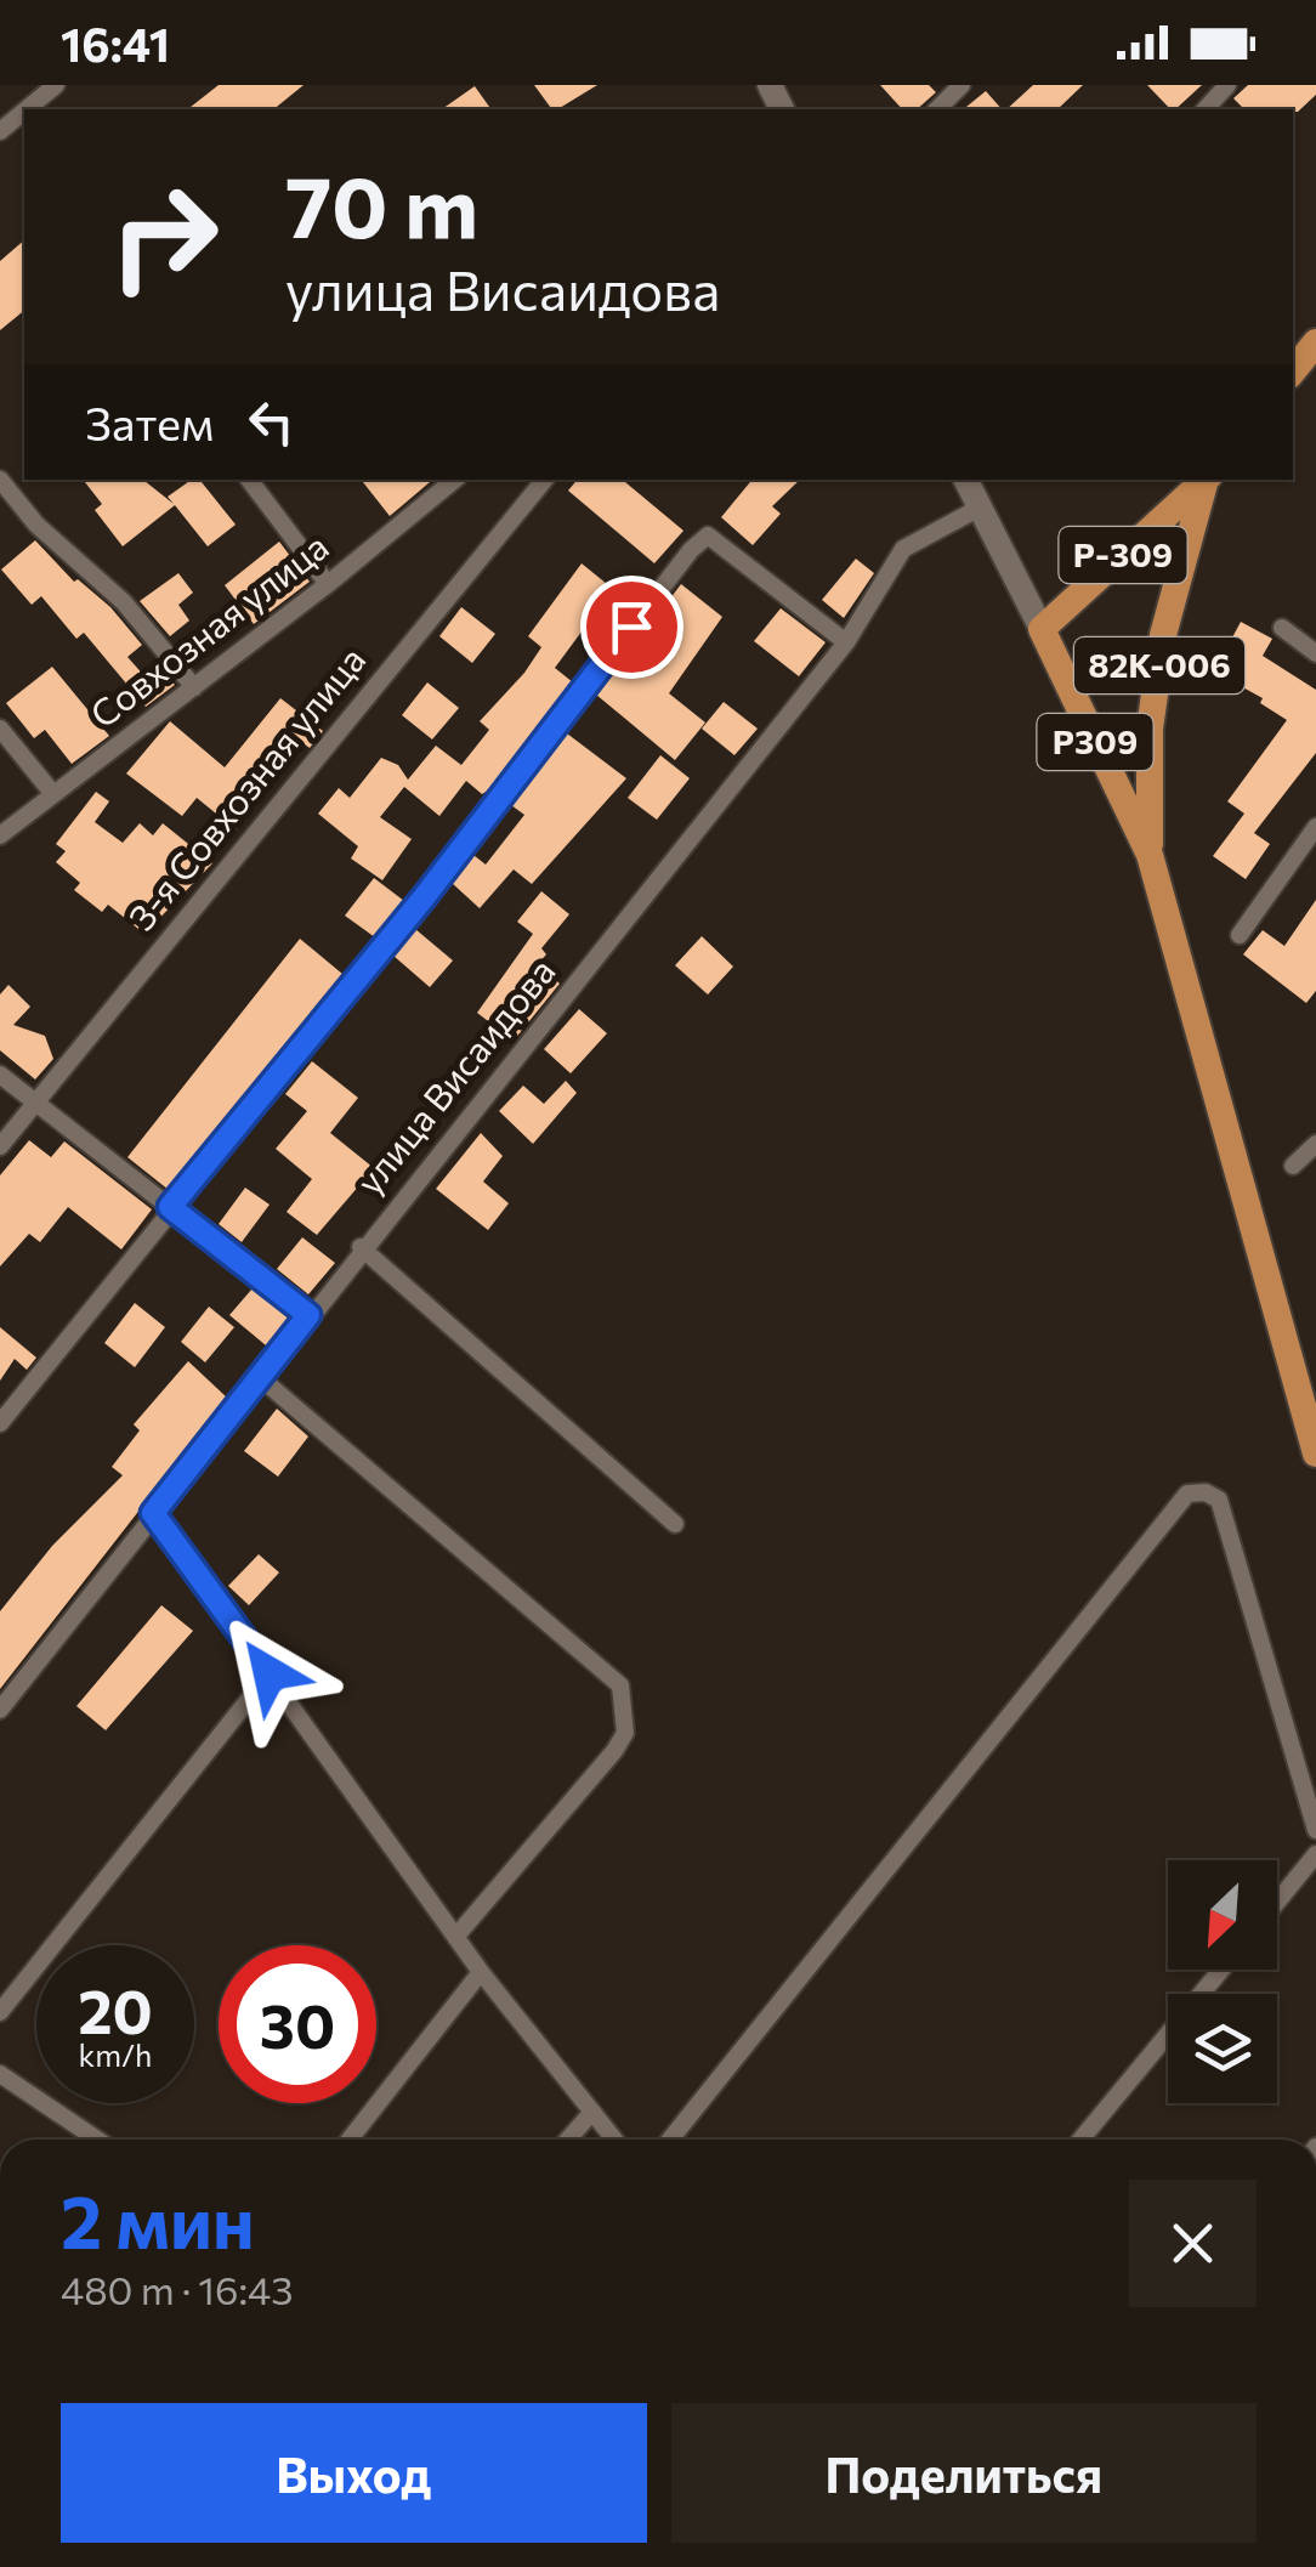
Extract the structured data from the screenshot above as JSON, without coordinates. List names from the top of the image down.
{
  "streets": {
    "main road": ["Р-309", "82К-006", "Р309"],
    "street": ["Совхозная улица", "3-я Совхозная улица", "улица Висаидова"]
  },
  "crossings": [
    ["Р-309", "Р309"],
    ["82К-006", "Р309"]
  ],
  "north": "bottom left",
  "page": {
    "status": "16:41",
    "turn": ["70 m", "улица Висаидова"],
    "then": "Затем",
    "speed": "20 km/h",
    "limit": "30",
    "heading": ["2 мин", "480 m · 16:43"],
    "buttons": ["Выход", "Поделиться"]
  }
}
